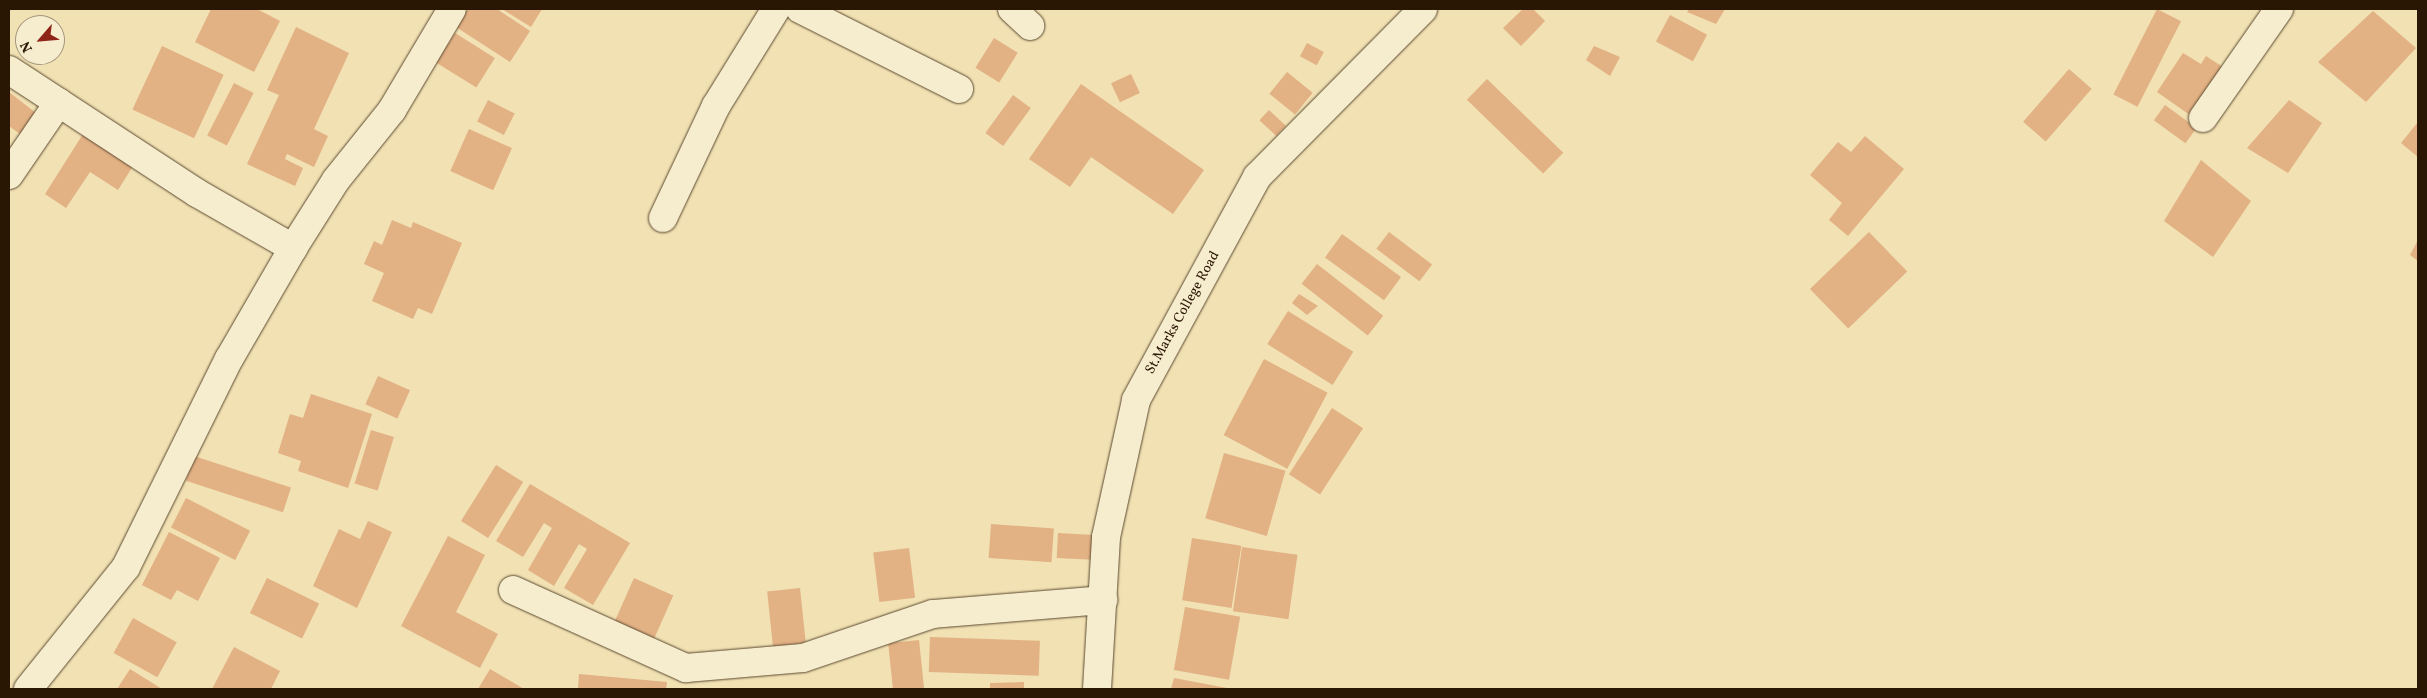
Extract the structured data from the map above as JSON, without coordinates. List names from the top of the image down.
{
  "streets": {
    "street": ["St.Marks College Road"]
  },
  "north": "bottom left"
}
